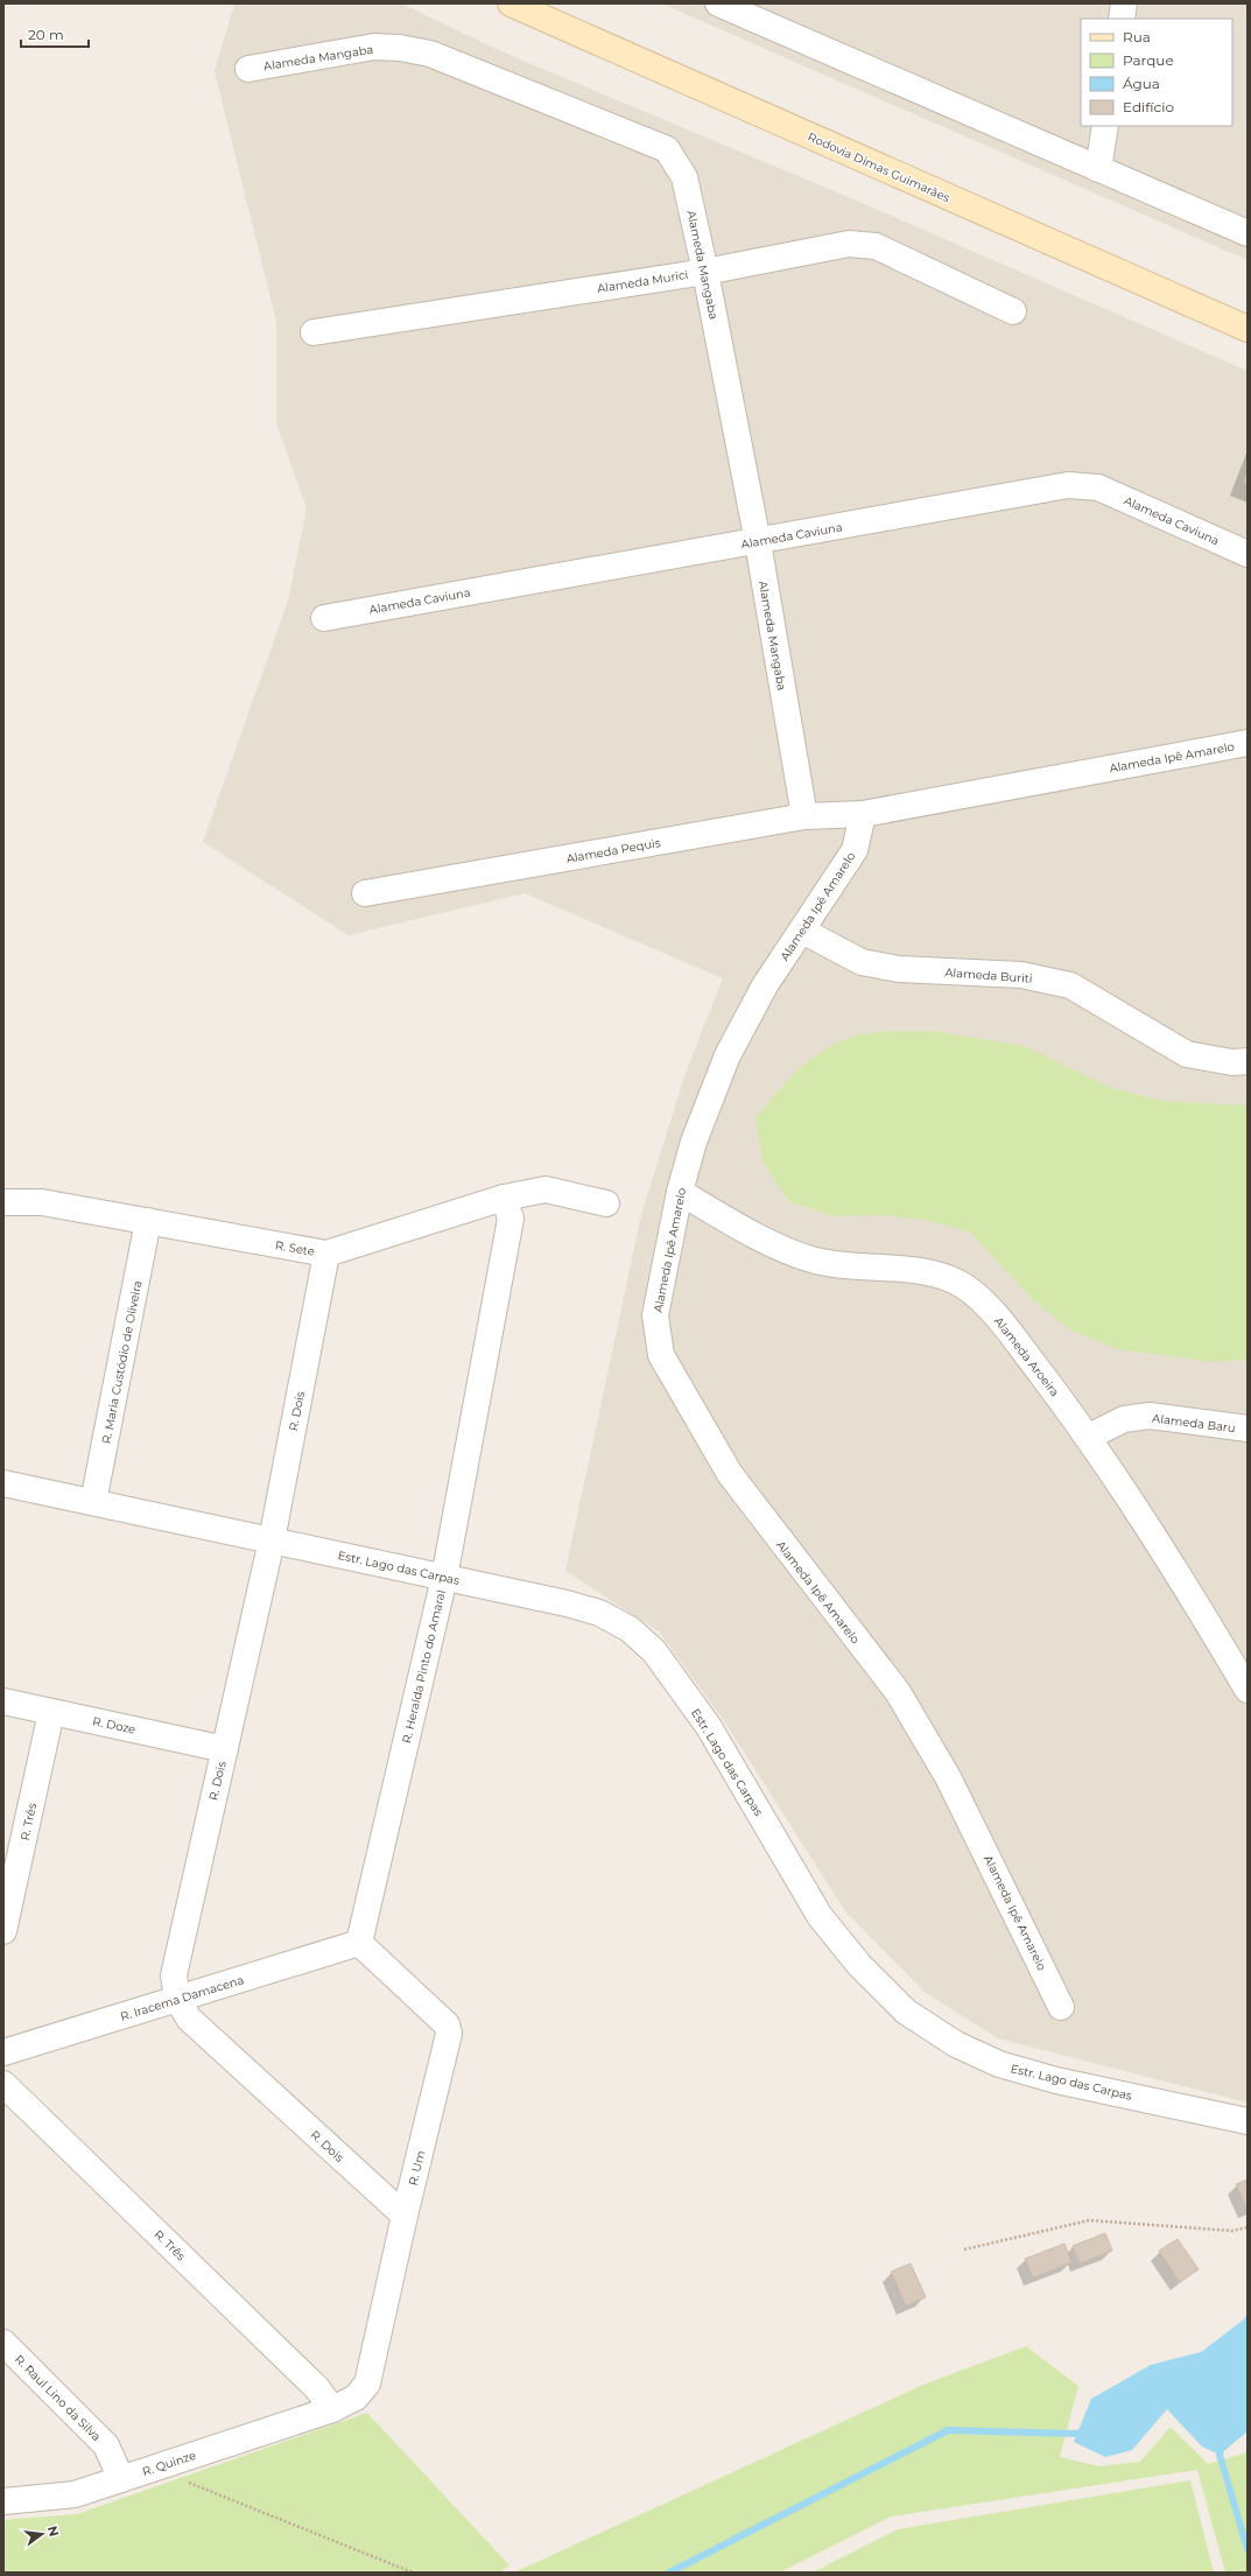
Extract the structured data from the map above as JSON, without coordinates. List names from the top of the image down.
{
  "streets": {
    "main road": ["Rodovia Dimas Guimarães"],
    "street": [
      "Alameda Mangaba",
      "Alameda Murici",
      "Alameda Caviuna",
      "Alameda Ipê Amarelo",
      "Alameda Pequis",
      "Alameda Buriti",
      "R. Sete",
      "Alameda Aroeira",
      "R. Maria Custódio de Oliveira",
      "R. Dois",
      "Alameda Baru",
      "Estr. Lago das Carpas",
      "R. Heralda Pinto do Amaral",
      "R. Doze",
      "R. Três",
      "R. Iracema Damacena",
      "R. Um",
      "R. Raul Lino da Silva",
      "R. Quinze"
    ]
  },
  "crossings": [
    ["Alameda Mangaba", "Alameda Murici"],
    ["Alameda Mangaba", "Alameda Caviuna"],
    ["Alameda Mangaba", "Alameda Pequis"],
    ["Alameda Ipê Amarelo", "Alameda Pequis"],
    ["Alameda Ipê Amarelo", "Alameda Buriti"],
    ["Alameda Ipê Amarelo", "Alameda Aroeira"],
    ["R. Sete", "R. Maria Custódio de Oliveira"],
    ["R. Sete", "R. Dois"],
    ["R. Sete", "R. Heralda Pinto do Amaral"],
    ["Alameda Aroeira", "Alameda Baru"],
    ["R. Maria Custódio de Oliveira", "Estr. Lago das Carpas"],
    ["R. Dois", "Estr. Lago das Carpas"],
    ["R. Dois", "R. Doze"],
    ["R. Dois", "R. Iracema Damacena"],
    ["R. Dois", "R. Um"],
    ["Estr. Lago das Carpas", "R. Heralda Pinto do Amaral"],
    ["R. Heralda Pinto do Amaral", "R. Iracema Damacena"],
    ["R. Heralda Pinto do Amaral", "R. Um"],
    ["R. Doze", "R. Três"],
    ["R. Três", "R. Um"],
    ["R. Três", "R. Quinze"],
    ["R. Iracema Damacena", "R. Um"],
    ["R. Um", "R. Quinze"],
    ["R. Raul Lino da Silva", "R. Quinze"]
  ],
  "legend": [
    "Rua",
    "Parque",
    "Água",
    "Edifício"
  ],
  "scale_bar": "20 m",
  "north": "right"
}
